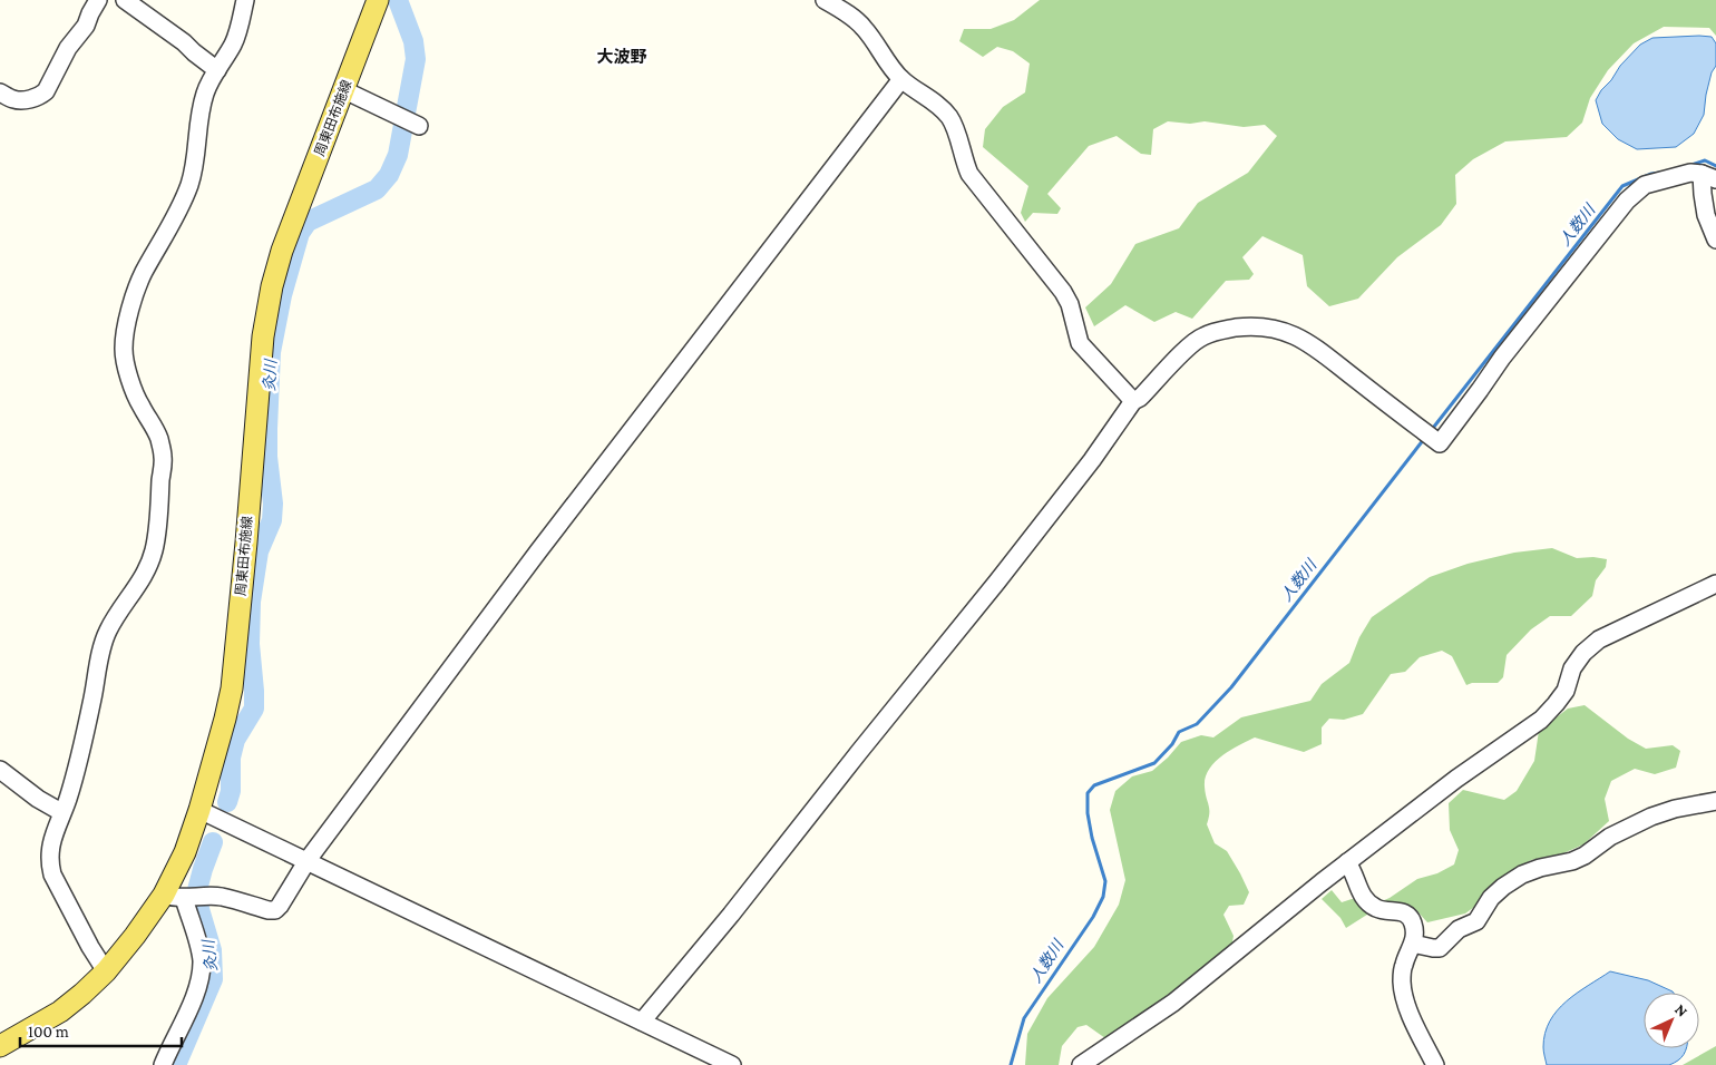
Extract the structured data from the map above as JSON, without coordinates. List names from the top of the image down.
{
  "streets": {
    "main road": ["周東田布施線"]
  },
  "districts": ["大波野"],
  "water": ["人数川", "灸川"],
  "scale_bar": "100 m",
  "north": "top right"
}
